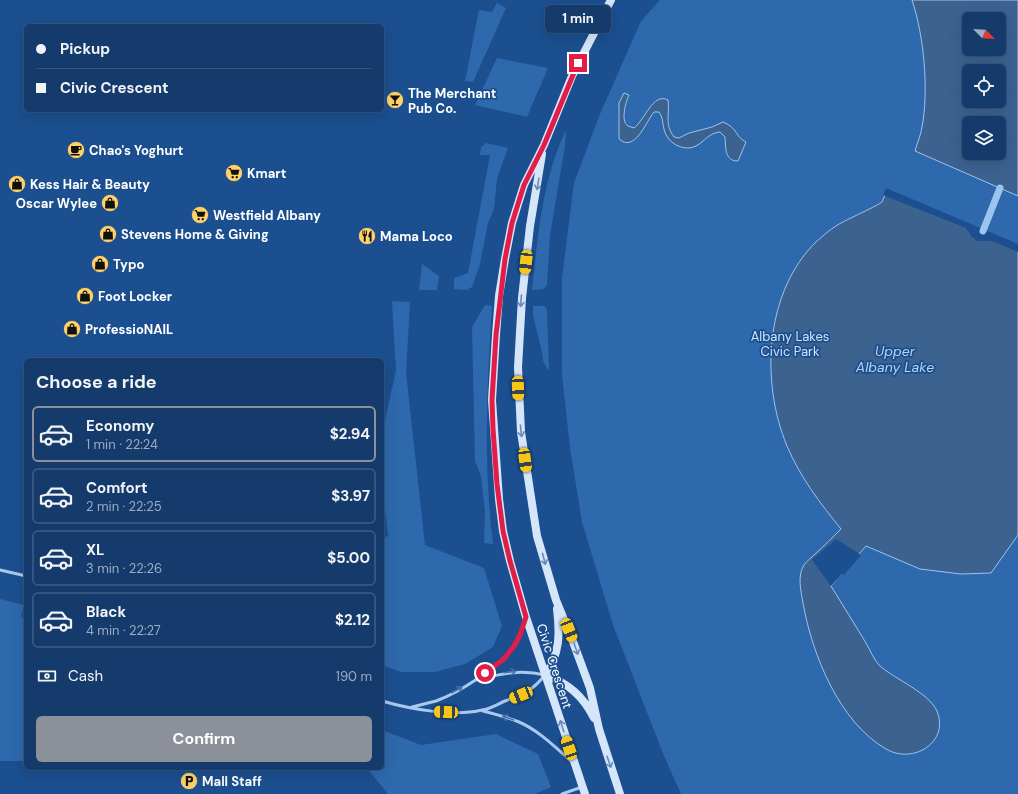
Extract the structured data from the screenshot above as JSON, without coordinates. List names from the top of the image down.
{
  "streets": {
    "street": ["Civic Crescent"]
  },
  "water": ["Upper Albany Lake"],
  "parks": ["Albany Lakes Civic Park"],
  "places": {
    "bar": ["The Merchant Pub Co."],
    "cafe": ["Chao's Yoghurt"],
    "supermarket": ["Kmart", "Westfield Albany"],
    "shop": [
      "Kess Hair & Beauty",
      "Oscar Wylee",
      "Stevens Home & Giving",
      "Typo",
      "Foot Locker",
      "ProfessioNAIL"
    ],
    "restaurant": ["Mama Loco"],
    "parking": ["Mall Staff"]
  },
  "north": "bottom right",
  "page": {
    "bubble": "1 min",
    "banner": ["Pickup", "Civic Crescent"],
    "heading": "Choose a ride",
    "list": [
      {
        "name": "Economy",
        "note": "1 min · 22:24",
        "value": "$2.94"
      },
      {
        "name": "Comfort",
        "note": "2 min · 22:25",
        "value": "$3.97"
      },
      {
        "name": "XL",
        "note": "3 min · 22:26",
        "value": "$5.00"
      },
      {
        "name": "Black",
        "note": "4 min · 22:27",
        "value": "$2.12"
      }
    ],
    "pay": ["Cash", "190 m"],
    "buttons": "Confirm"
  }
}
